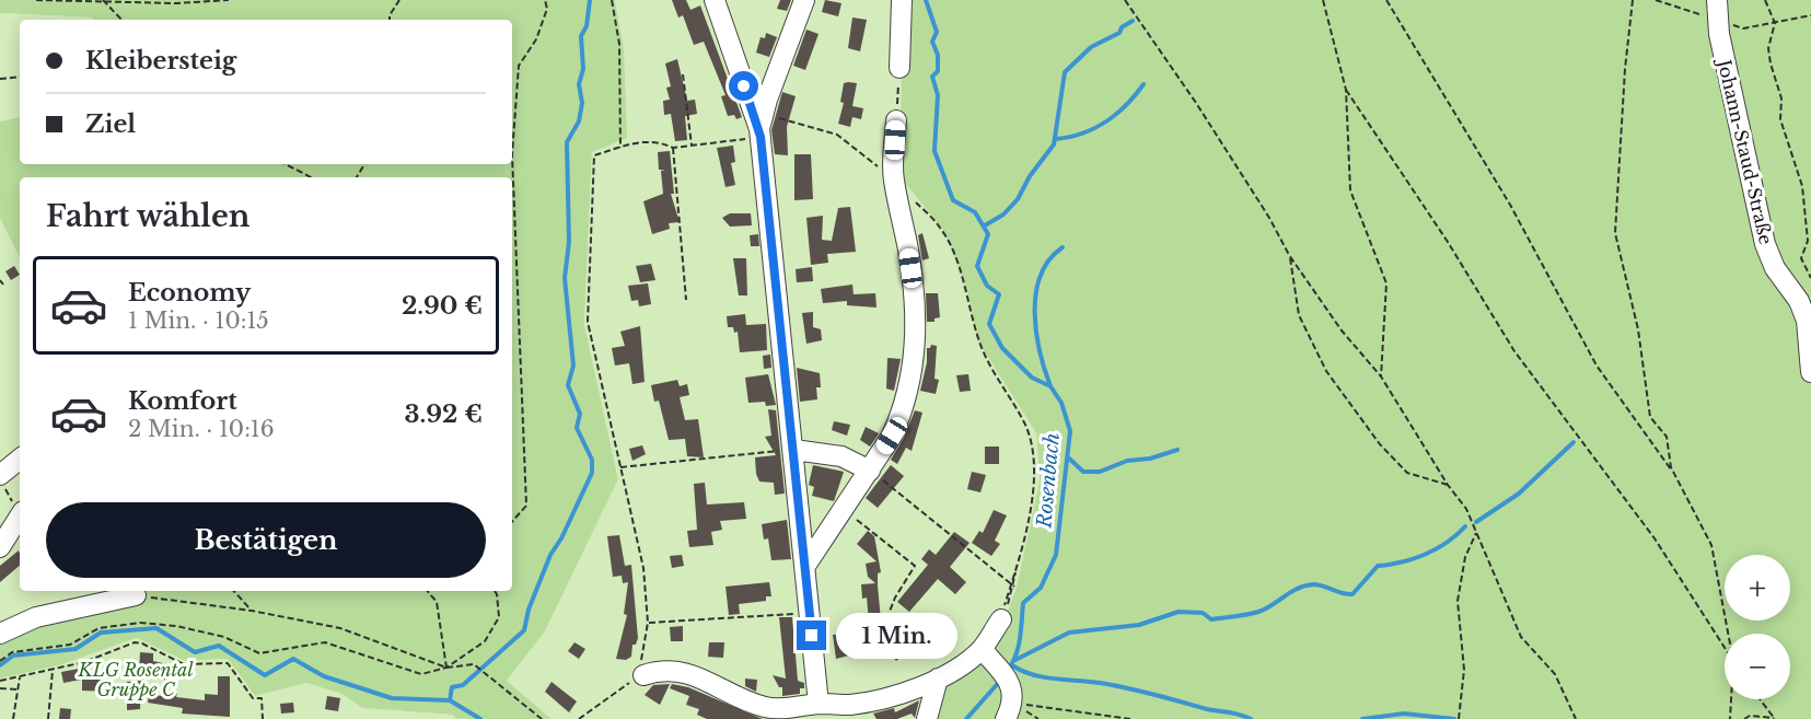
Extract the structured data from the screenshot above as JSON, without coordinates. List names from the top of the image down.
{
  "streets": {
    "street": ["Johann-Staud-Straße"]
  },
  "water": ["Rosenbach"],
  "parks": ["KLG Rosental Gruppe C"],
  "page": {
    "banner": ["Kleibersteig", "Ziel"],
    "heading": "Fahrt wählen",
    "list": [
      {
        "name": "Economy",
        "note": "1 Min. · 10:15",
        "value": "2.90 €"
      },
      {
        "name": "Komfort",
        "note": "2 Min. · 10:16",
        "value": "3.92 €"
      }
    ],
    "buttons": "Bestätigen",
    "map_buttons": ["+", "−"],
    "bubble": "1 Min."
  }
}
